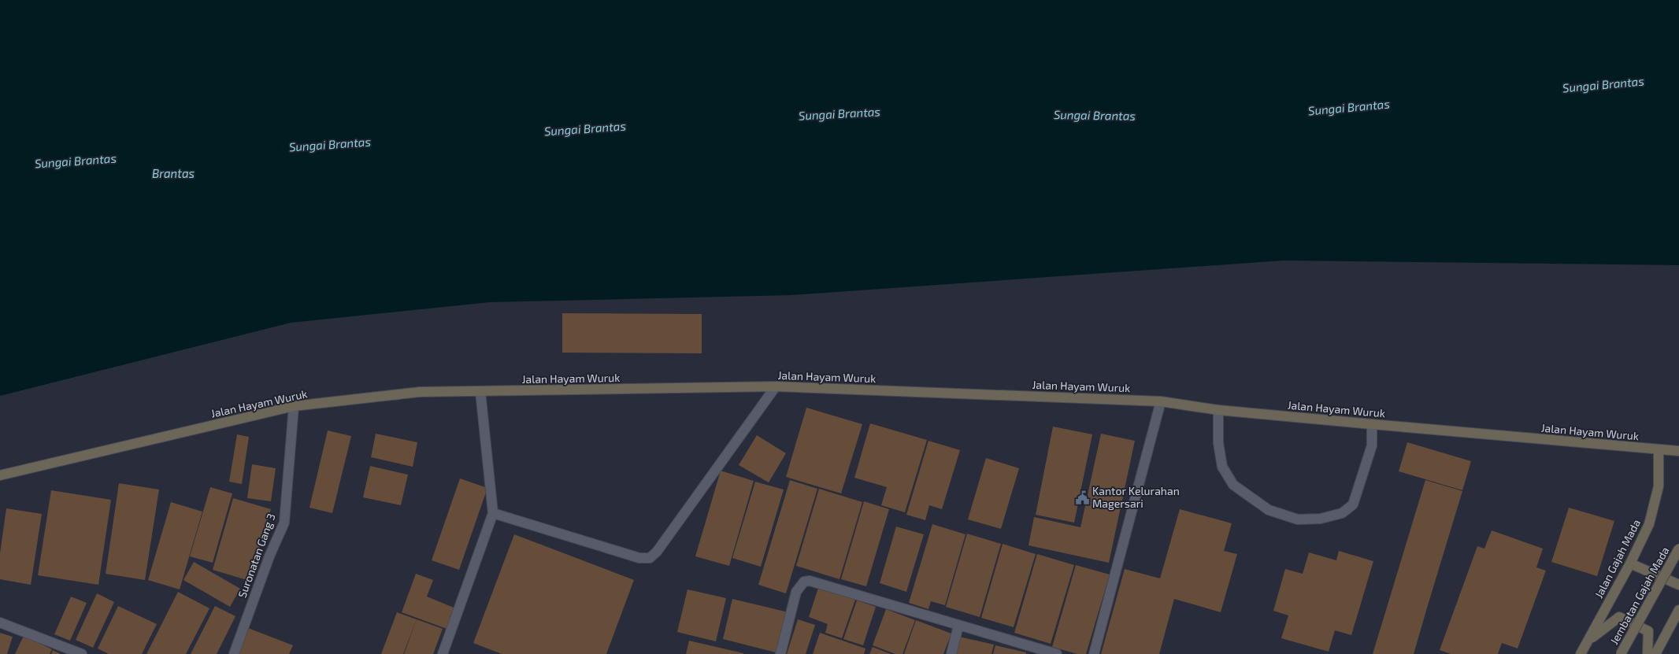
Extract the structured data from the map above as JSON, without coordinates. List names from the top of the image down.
{
  "streets": {
    "main road": ["Jalan Hayam Wuruk", "Jalan Gajah Mada", "Jembatan Gajah Mada"],
    "street": ["Suronatan Gang 3"]
  },
  "crossings": [
    ["Jalan Hayam Wuruk", "Suronatan Gang 3"],
    ["Jalan Hayam Wuruk", "Jalan Gajah Mada"]
  ],
  "water": ["Sungai Brantas", "Brantas"],
  "places": {
    "public building": ["Kantor Kelurahan Magersari"]
  }
}
